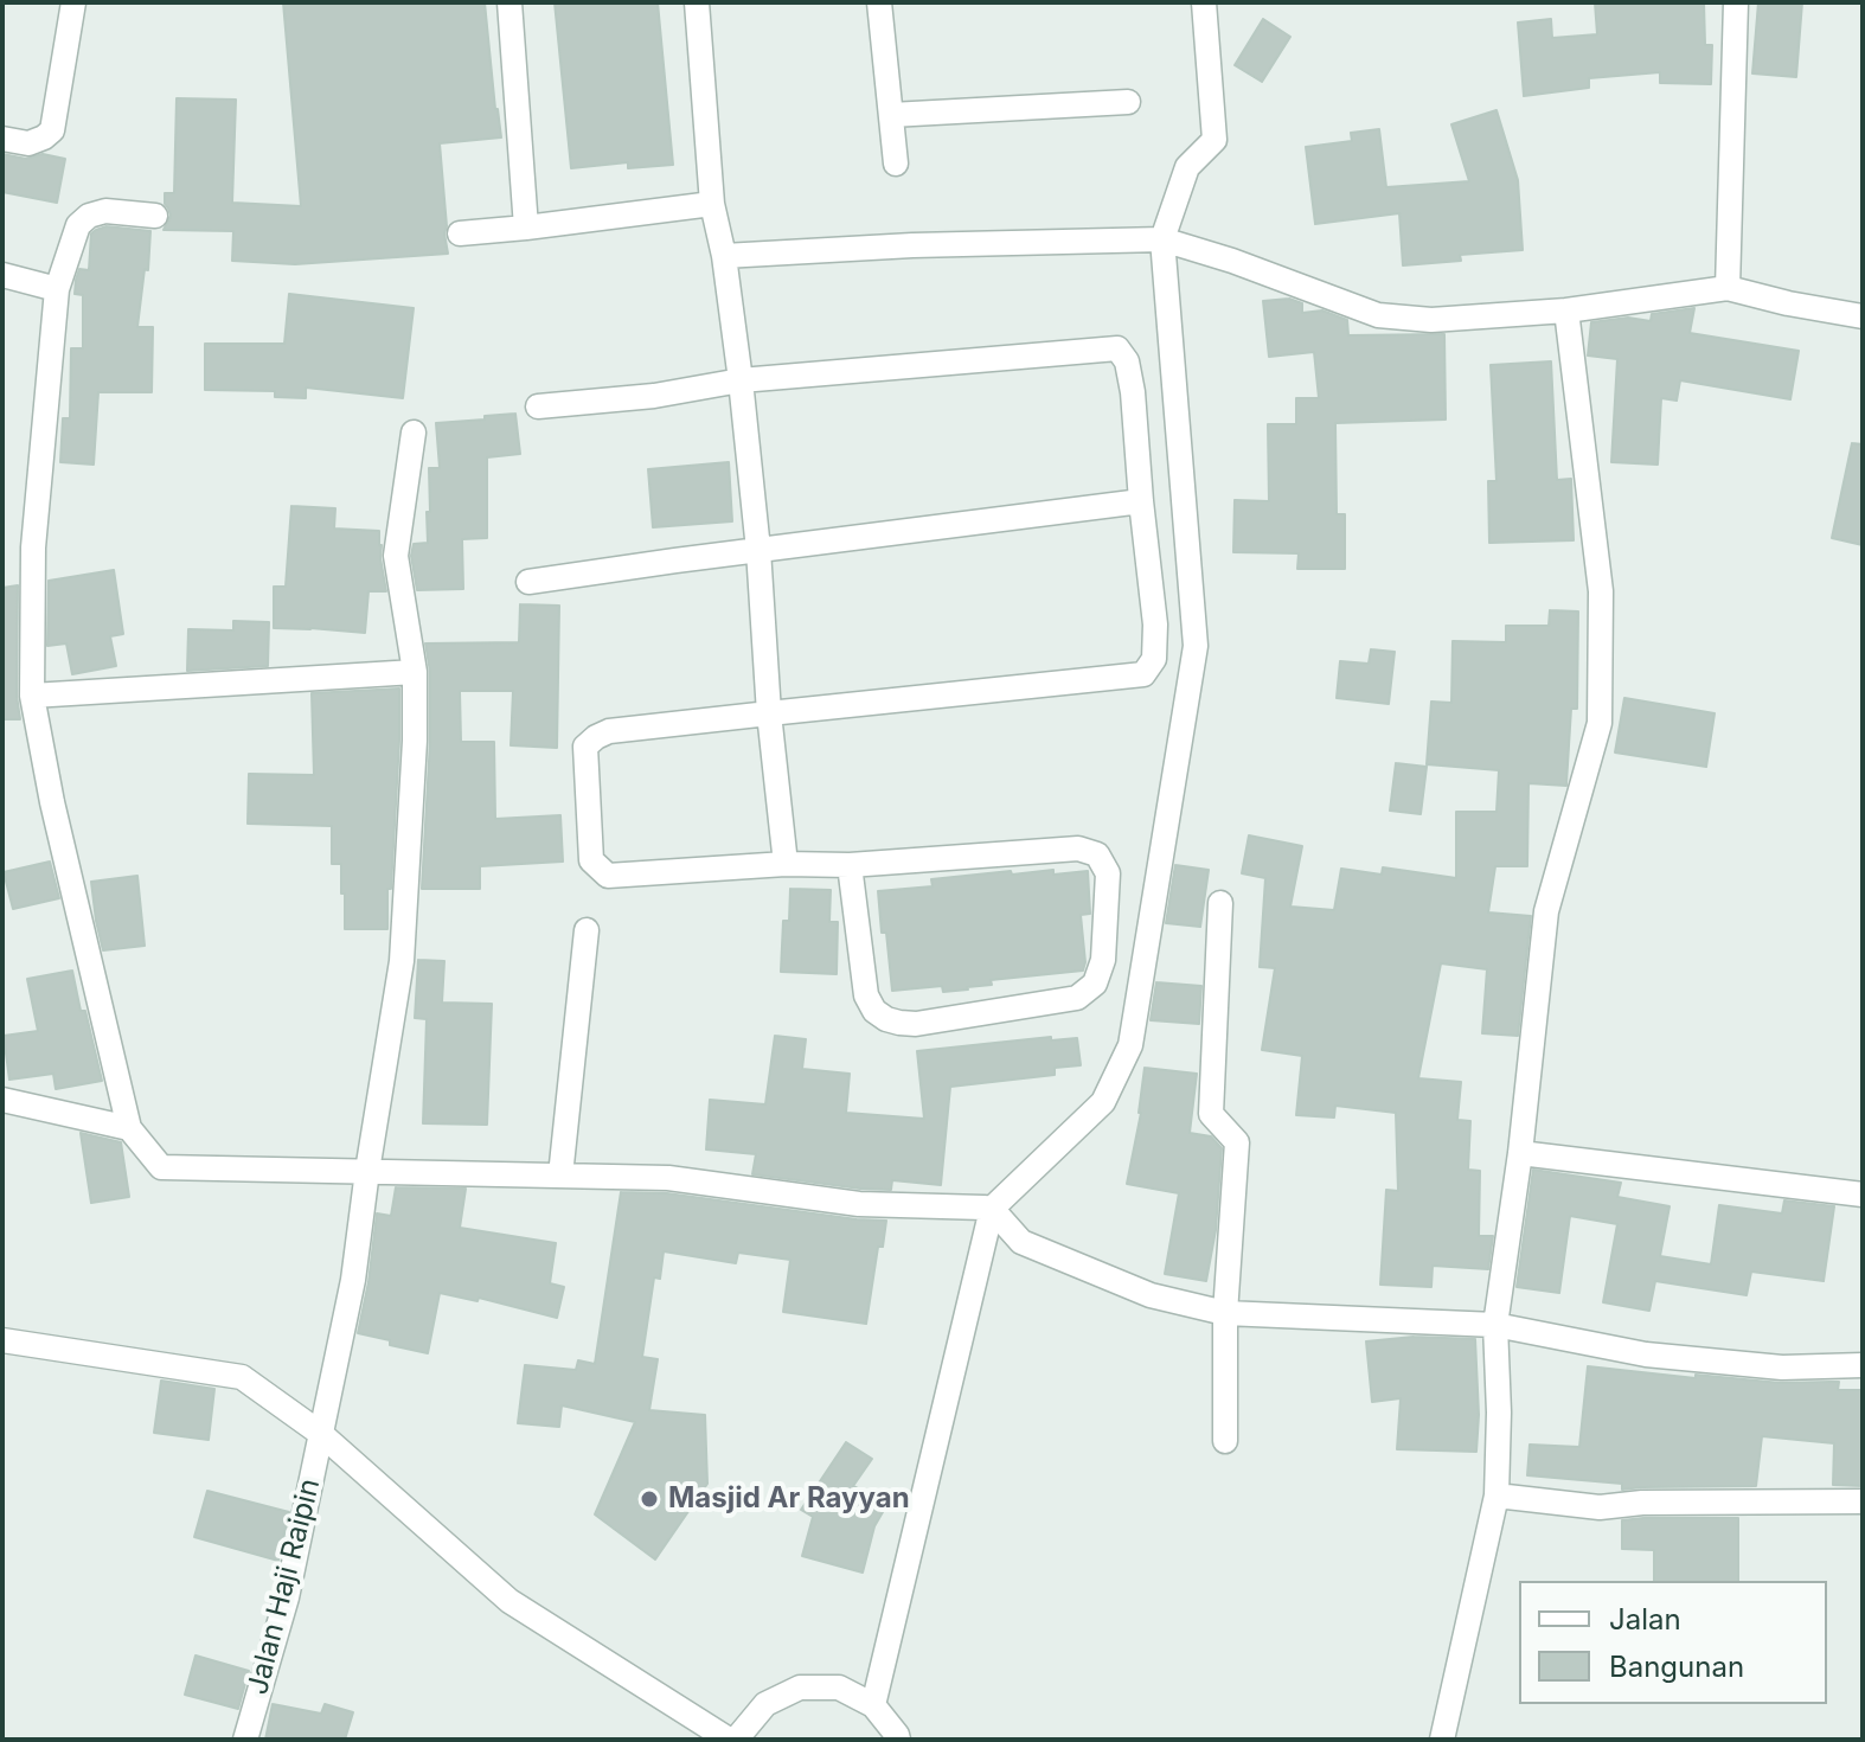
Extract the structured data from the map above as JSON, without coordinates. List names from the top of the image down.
{
  "streets": {
    "street": ["Jalan Haji Raipin"]
  },
  "places": ["Masjid Ar Rayyan"],
  "legend": ["Jalan", "Bangunan"]
}
